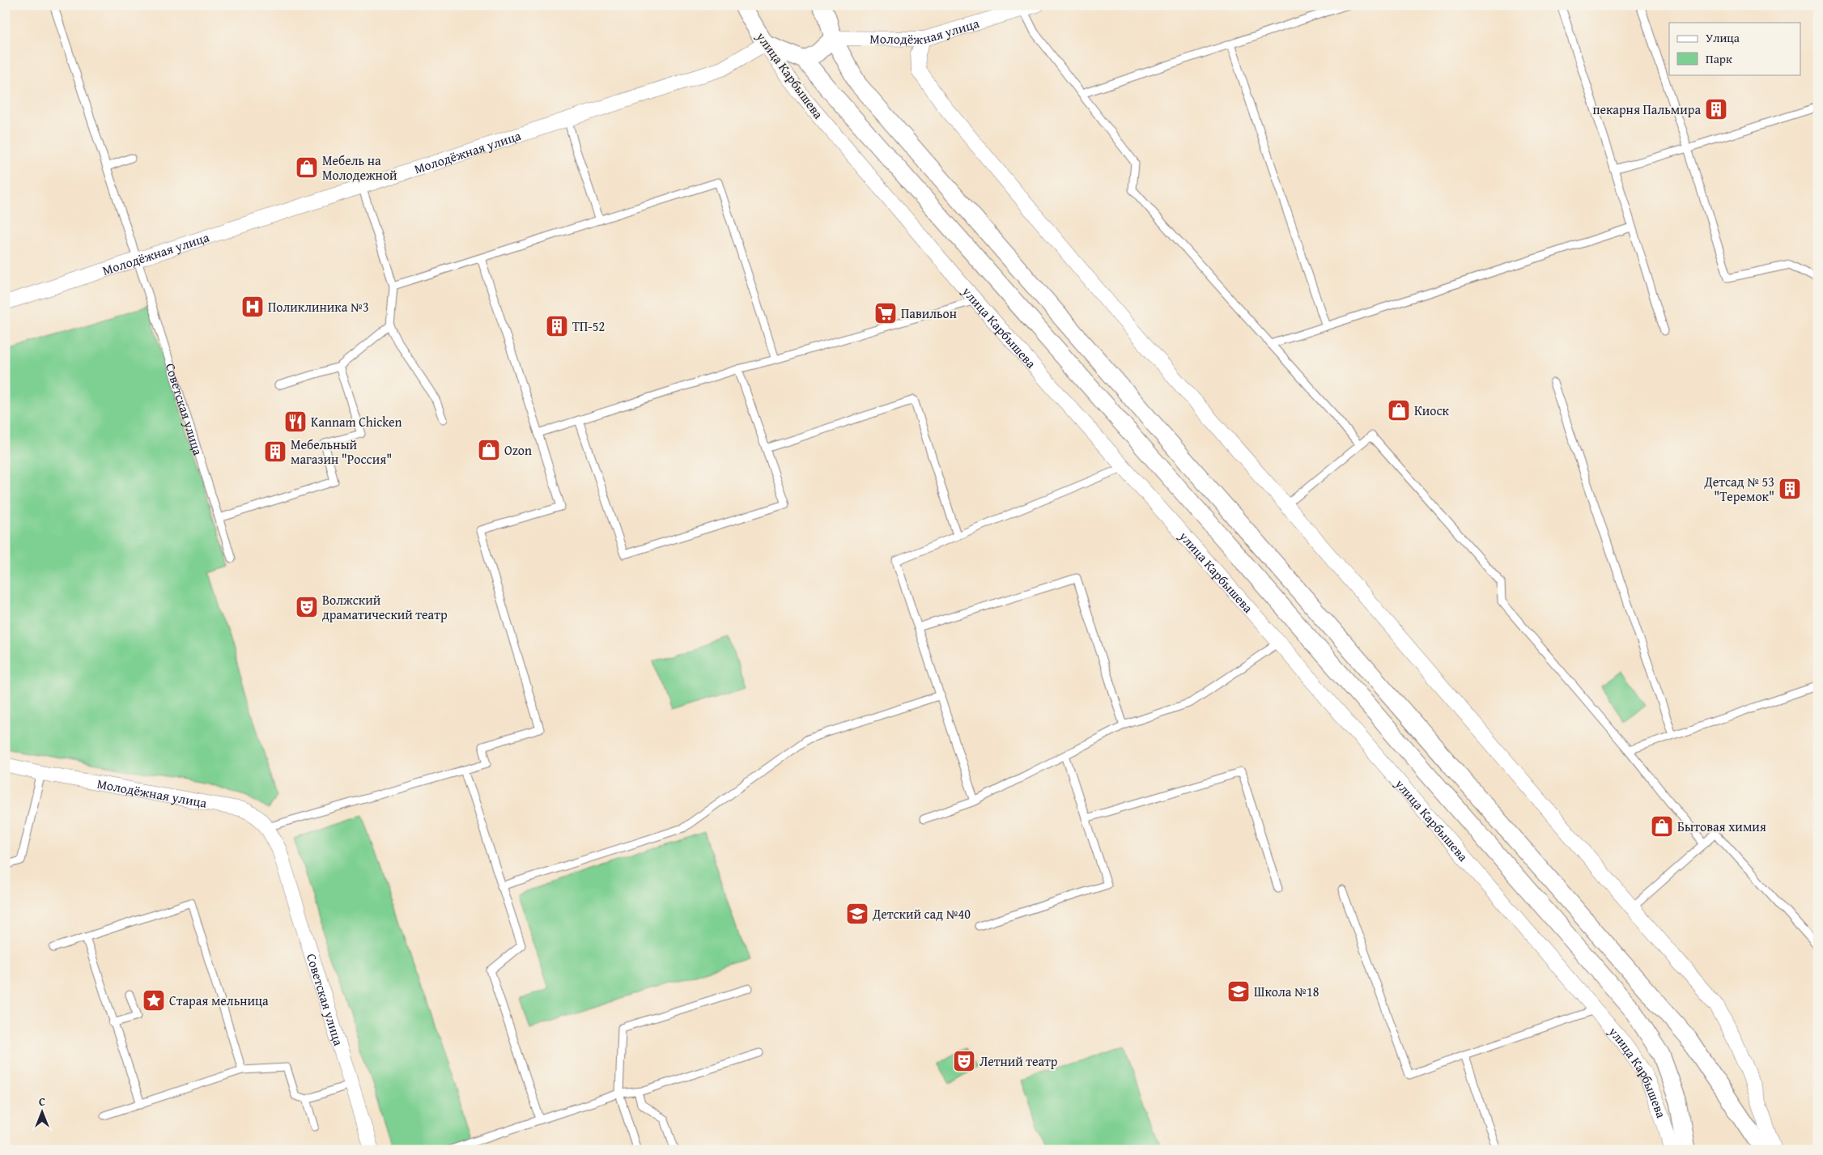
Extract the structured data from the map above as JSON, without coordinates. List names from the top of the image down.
{
  "streets": {
    "street": ["Молодёжная улица", "улица Карбышева", "Советская улица"]
  },
  "crossings": [
    ["Молодёжная улица", "улица Карбышева"],
    ["Молодёжная улица", "Советская улица"]
  ],
  "places": {
    "building": [
      "пекарня Пальмира",
      "ТП-52",
      "Мебельный магазин \"Россия\"",
      "Детсад № 53 \"Теремок\""
    ],
    "shop": [
      "Мебель на Молодежной",
      "Киоск",
      "Ozon",
      "Бытовая химия"
    ],
    "hospital": ["Поликлиника №3"],
    "supermarket": ["Павильон"],
    "restaurant": ["Kannam Chicken"],
    "theatre": ["Волжский драматический театр", "Летний театр"],
    "school or university": ["Детский сад №40", "Школа №18"],
    "place": ["Старая мельница"]
  },
  "legend": ["Улица", "Парк"],
  "north": "top"
}
